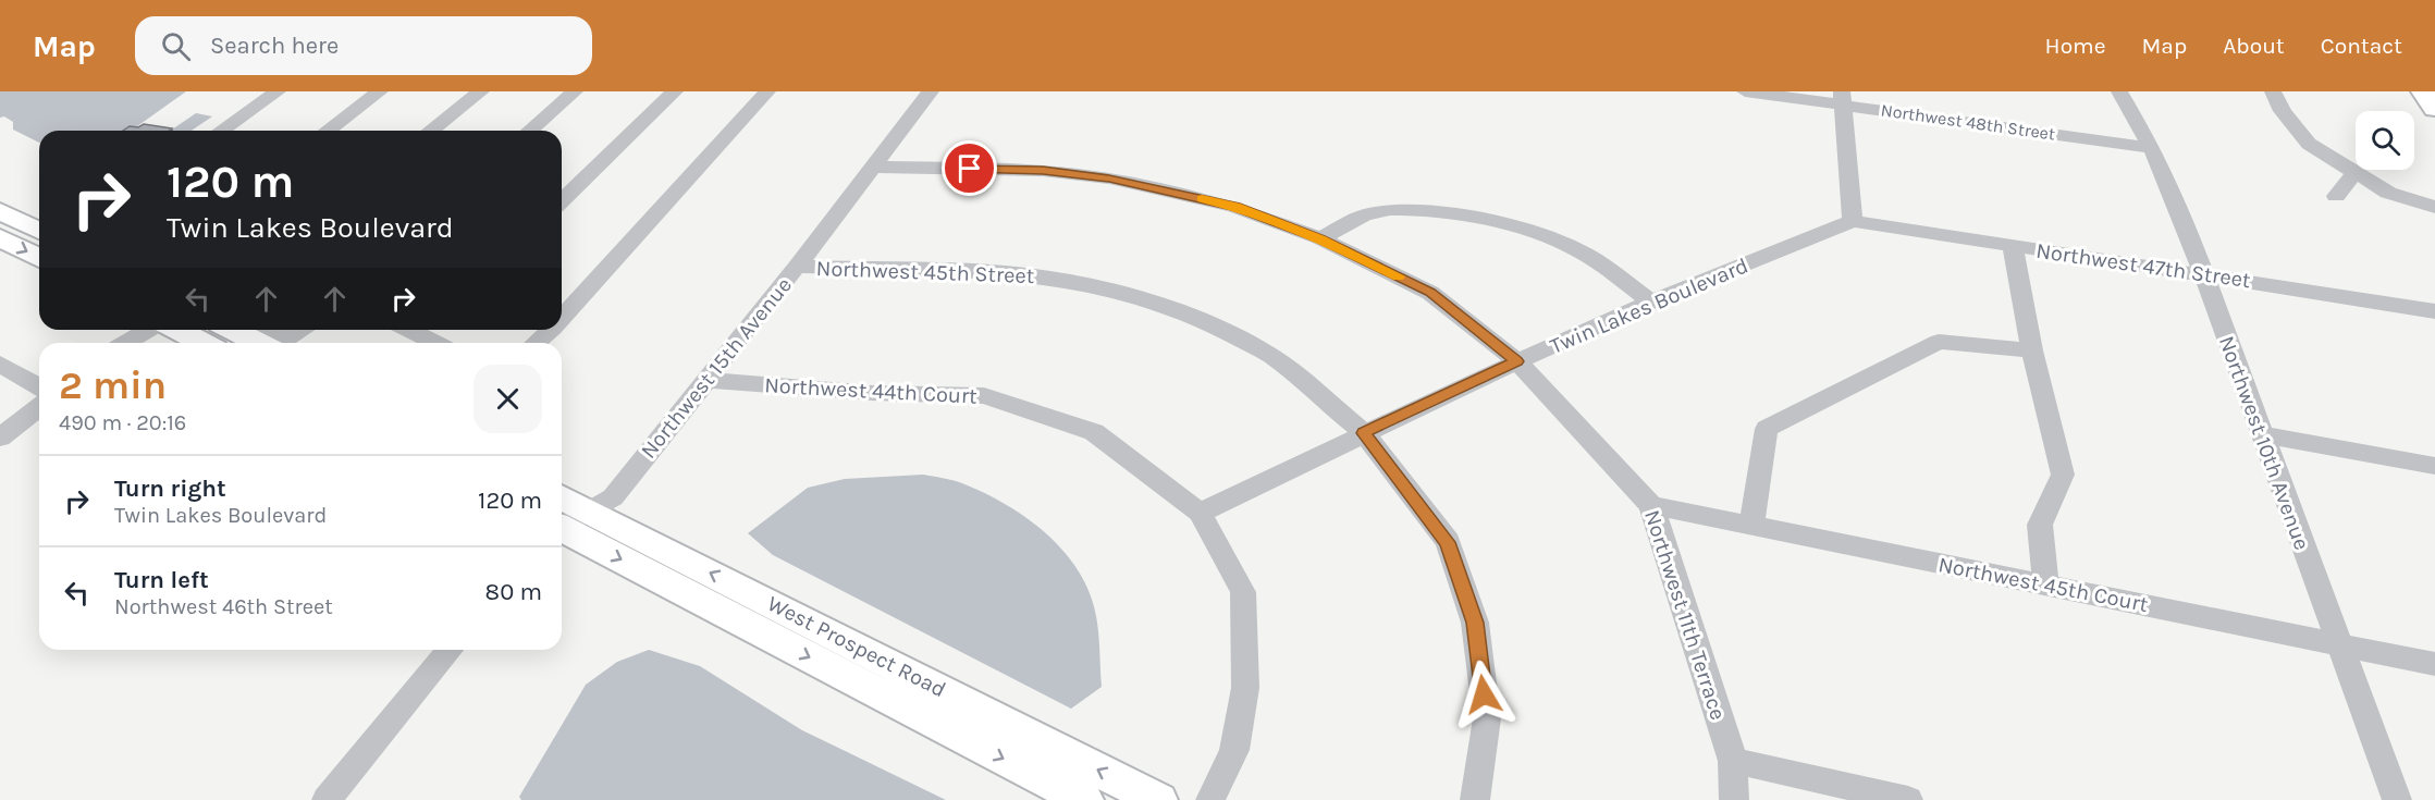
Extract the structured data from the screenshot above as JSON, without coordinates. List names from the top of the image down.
{
  "streets": {
    "main road": ["West Prospect Road"],
    "street": [
      "Northwest 48th Street",
      "Northwest 47th Street",
      "Northwest 45th Street",
      "Twin Lakes Boulevard",
      "Northwest 15th Avenue",
      "Northwest 44th Court",
      "Northwest 10th Avenue",
      "Northwest 45th Court",
      "Northwest 11th Terrace"
    ]
  },
  "crossings": [
    ["Northwest 48th Street", "Northwest 10th Avenue"],
    ["Northwest 47th Street", "Twin Lakes Boulevard"],
    ["Northwest 47th Street", "Northwest 10th Avenue"],
    ["Northwest 45th Street", "Twin Lakes Boulevard"],
    ["Northwest 45th Street", "Northwest 15th Avenue"],
    ["Twin Lakes Boulevard", "Northwest 44th Court"],
    ["Twin Lakes Boulevard", "Northwest 11th Terrace"],
    ["Northwest 15th Avenue", "Northwest 44th Court"],
    ["Northwest 15th Avenue", "Northwest 11th Terrace"],
    ["Northwest 15th Avenue", "West Prospect Road"],
    ["Northwest 10th Avenue", "Northwest 45th Court"],
    ["Northwest 45th Court", "Northwest 11th Terrace"]
  ],
  "page": {
    "header": "Map",
    "search": "Search here",
    "nav": [
      "Home",
      "Map",
      "About",
      "Contact"
    ],
    "turn": ["120 m", "Twin Lakes Boulevard"],
    "heading": ["2 min", "490 m · 20:16"],
    "list": [
      {
        "name": "Turn right",
        "note": "Twin Lakes Boulevard",
        "value": "120 m"
      },
      {
        "name": "Turn left",
        "note": "Northwest 46th Street",
        "value": "80 m"
      }
    ]
  }
}
